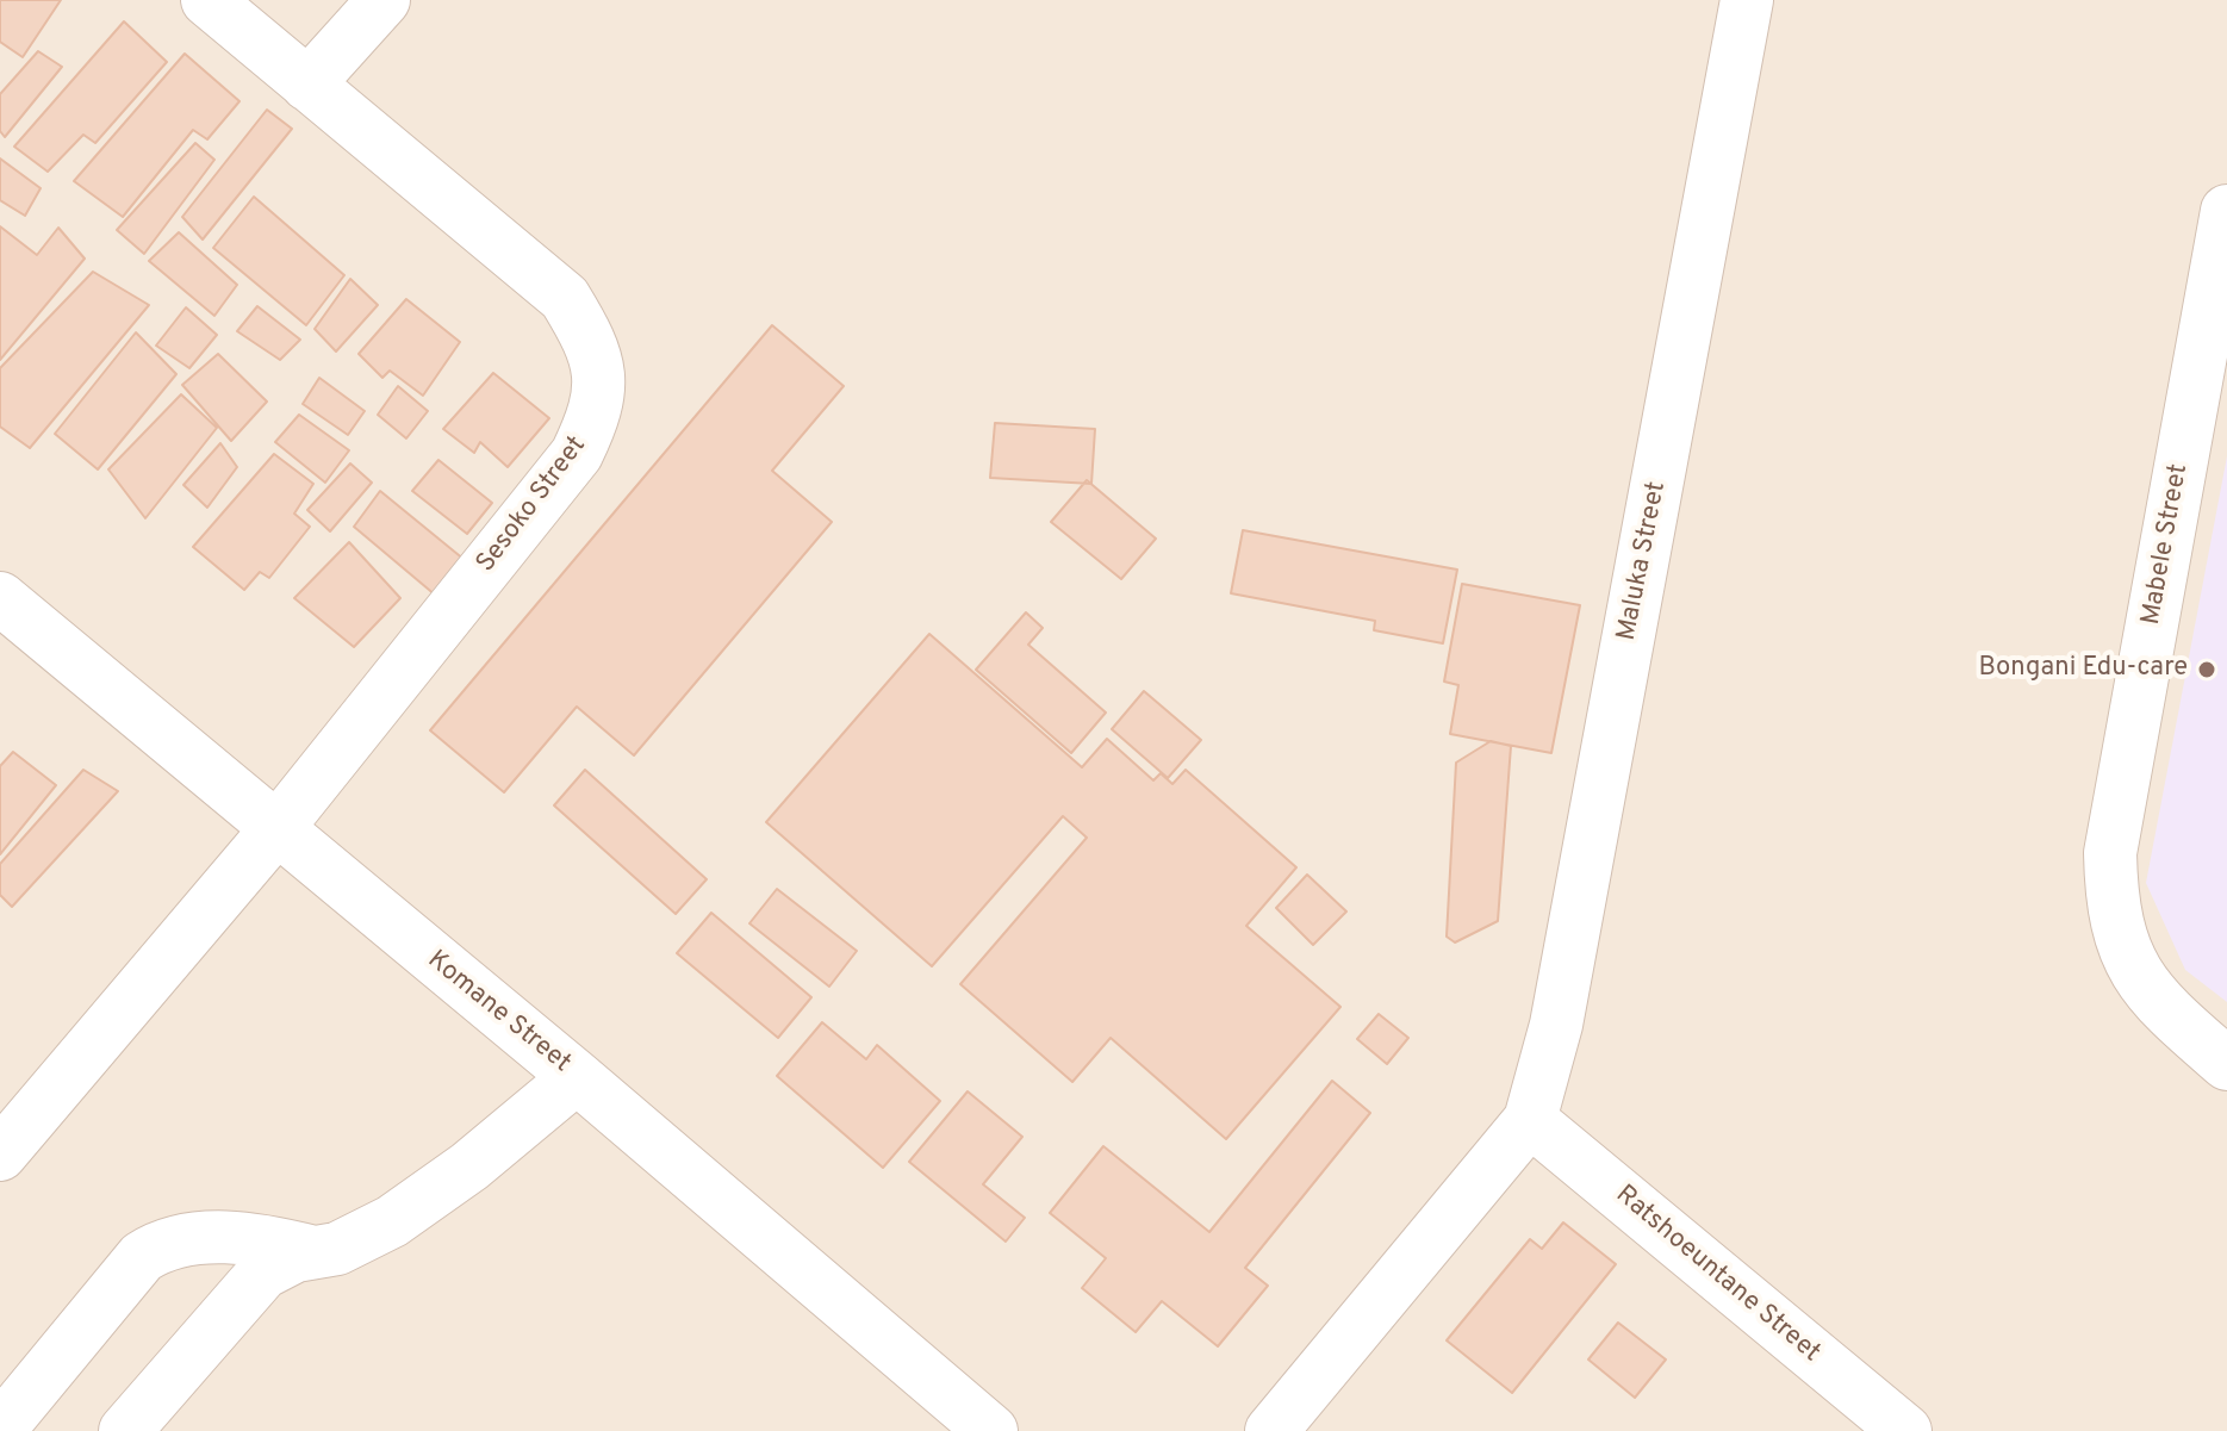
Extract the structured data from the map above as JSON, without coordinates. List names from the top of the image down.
{
  "streets": {
    "street": [
      "Sesoko Street",
      "Mabele Street",
      "Maluka Street",
      "Komane Street",
      "Ratshoeuntane Street"
    ]
  },
  "crossings": [
    ["Sesoko Street", "Komane Street"],
    ["Maluka Street", "Ratshoeuntane Street"]
  ],
  "places": ["Bongani Edu-care"]
}
